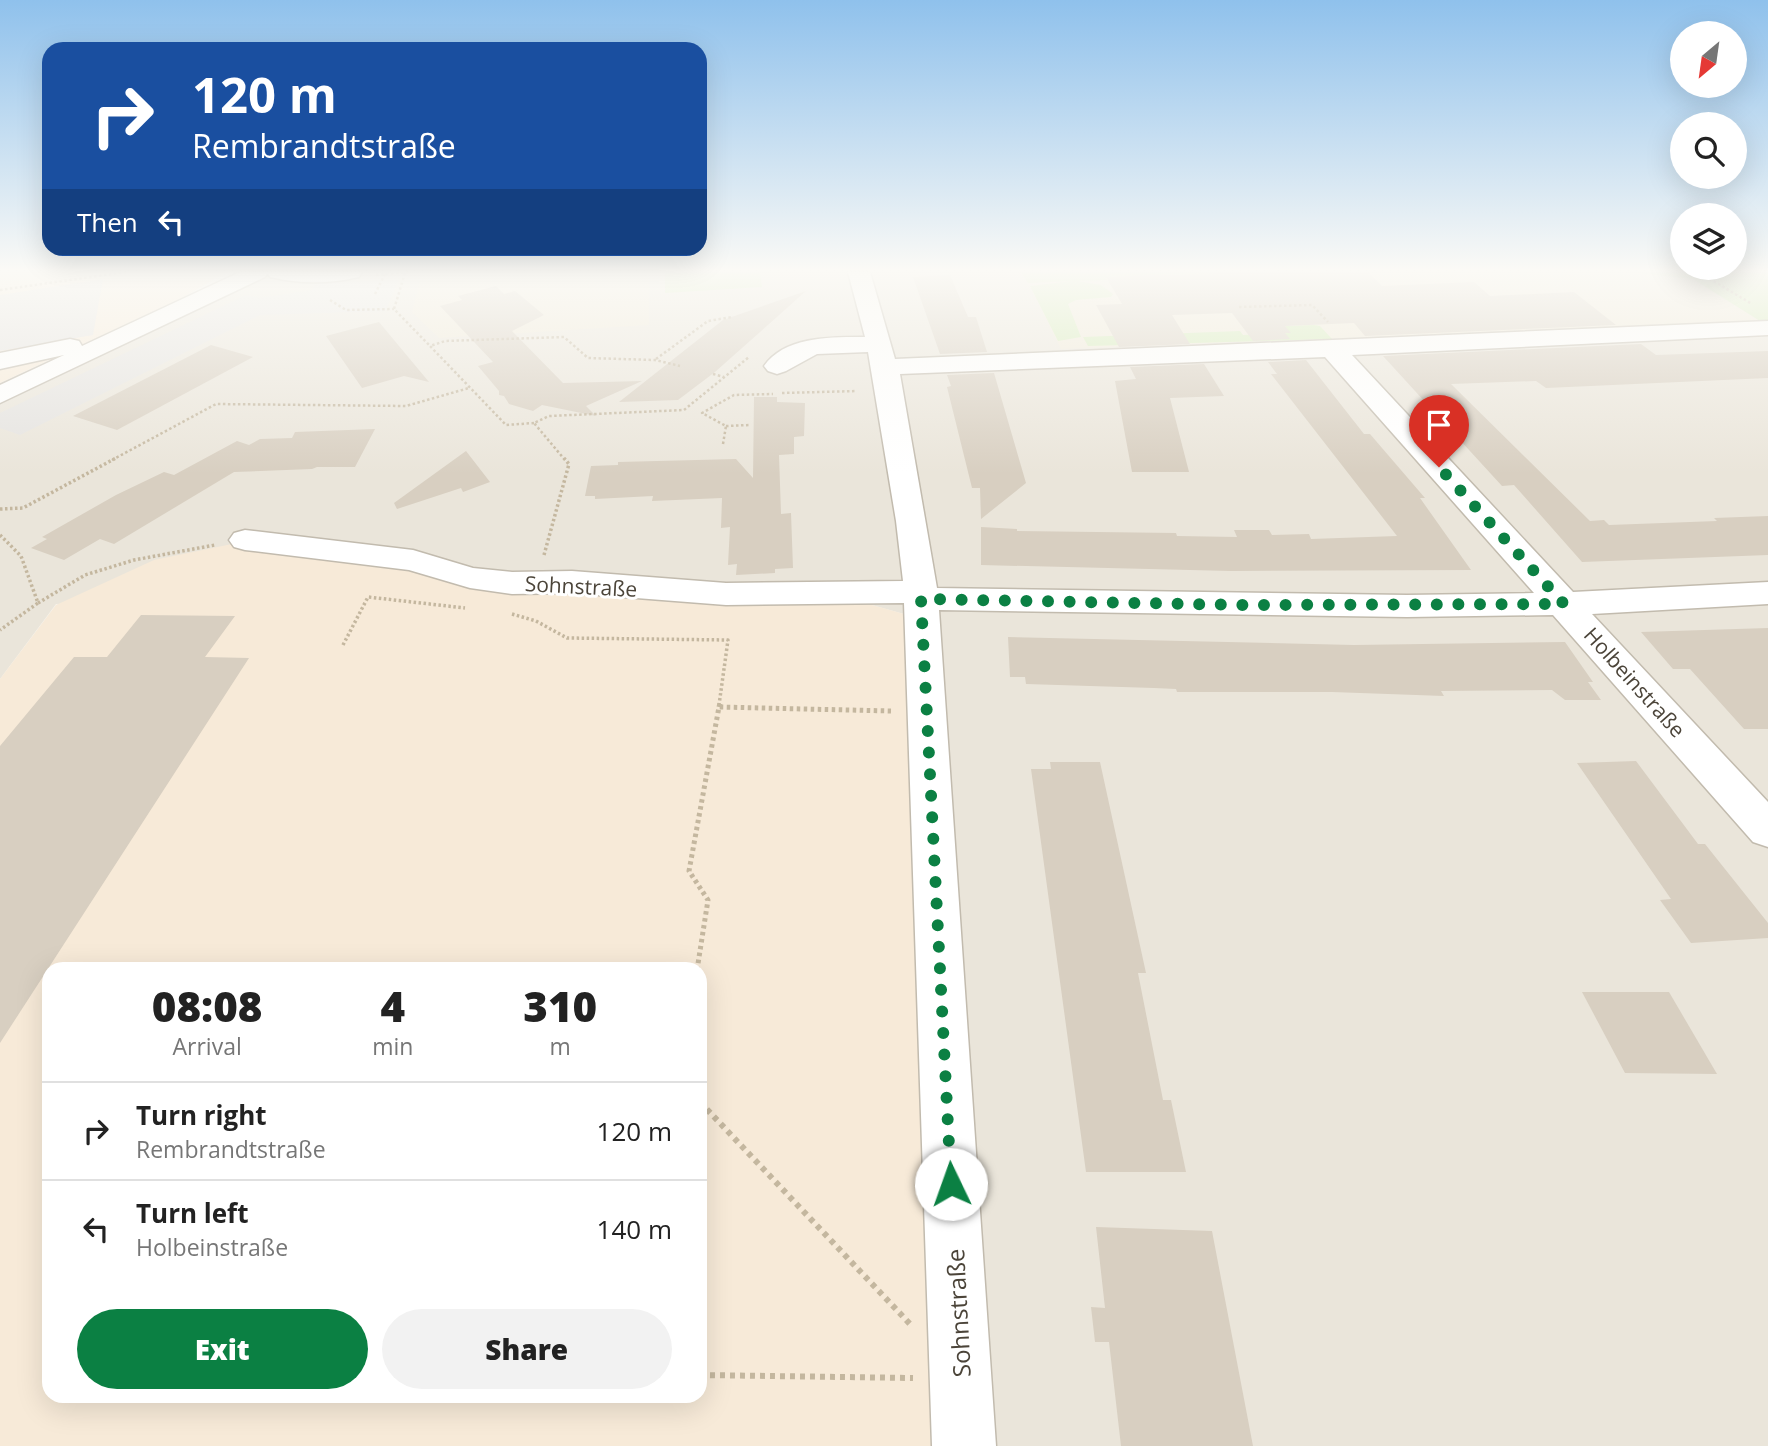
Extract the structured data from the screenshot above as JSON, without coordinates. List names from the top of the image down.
{
  "streets": {
    "street": ["Sohnstraße", "Holbeinstraße"]
  },
  "north": "bottom left",
  "page": {
    "turn": ["120 m", "Rembrandtstraße"],
    "then": "Then",
    "eta": [
      "08:08",
      "Arrival",
      "4",
      "min",
      "310",
      "m"
    ],
    "list": [
      {
        "name": "Turn right",
        "note": "Rembrandtstraße",
        "value": "120 m"
      },
      {
        "name": "Turn left",
        "note": "Holbeinstraße",
        "value": "140 m"
      }
    ],
    "buttons": ["Exit", "Share"]
  }
}
